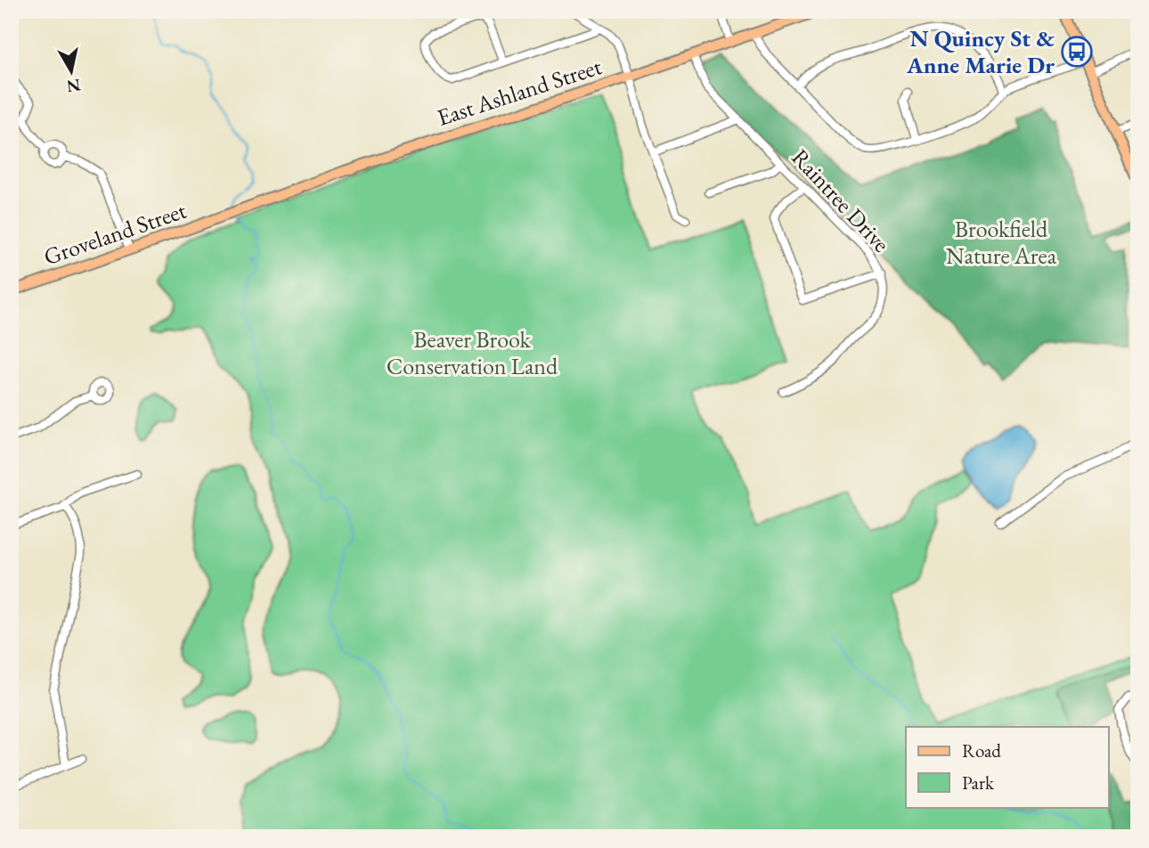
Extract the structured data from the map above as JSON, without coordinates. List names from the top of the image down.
{
  "streets": {
    "main road": ["East Ashland Street", "Groveland Street"],
    "street": ["Raintree Drive"]
  },
  "crossings": [
    ["East Ashland Street", "Raintree Drive"],
    ["East Ashland Street", "Groveland Street"]
  ],
  "parks": ["Brookfield Nature Area", "Beaver Brook Conservation Land"],
  "places": {
    "bus stop": ["N Quincy St & Anne Marie Dr"]
  },
  "legend": ["Road", "Park"],
  "north": "bottom"
}
